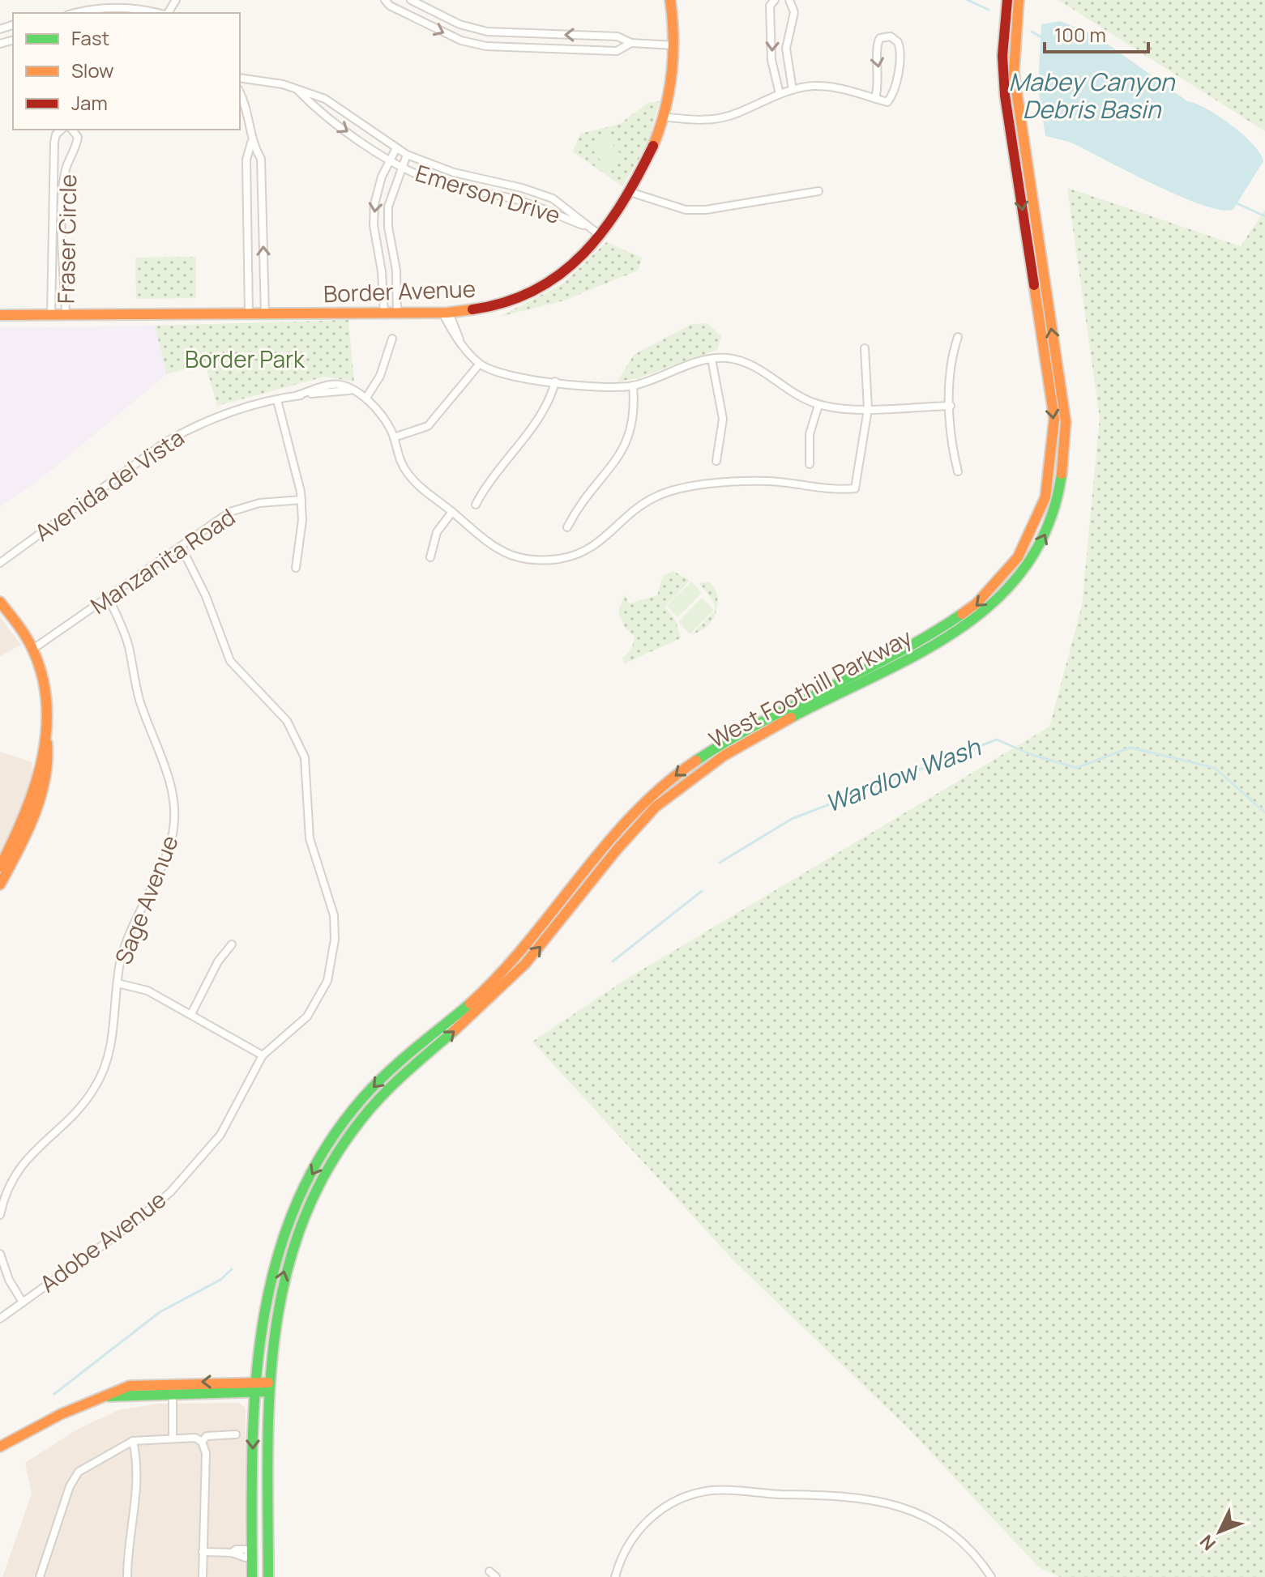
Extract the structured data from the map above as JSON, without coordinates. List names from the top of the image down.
{
  "streets": {
    "main road": ["Border Avenue", "West Foothill Parkway"],
    "street": [
      "Emerson Drive",
      "Fraser Circle",
      "Avenida del Vista",
      "Manzanita Road",
      "Sage Avenue",
      "Adobe Avenue"
    ]
  },
  "crossings": [
    ["Emerson Drive", "Border Avenue"],
    ["Fraser Circle", "Border Avenue"],
    ["Manzanita Road", "Sage Avenue"],
    ["Manzanita Road", "Adobe Avenue"]
  ],
  "water": ["Mabey Canyon Debris Basin", "Wardlow Wash"],
  "parks": ["Border Park"],
  "legend": ["Fast", "Slow", "Jam"],
  "scale_bar": "100 m",
  "north": "bottom left"
}
